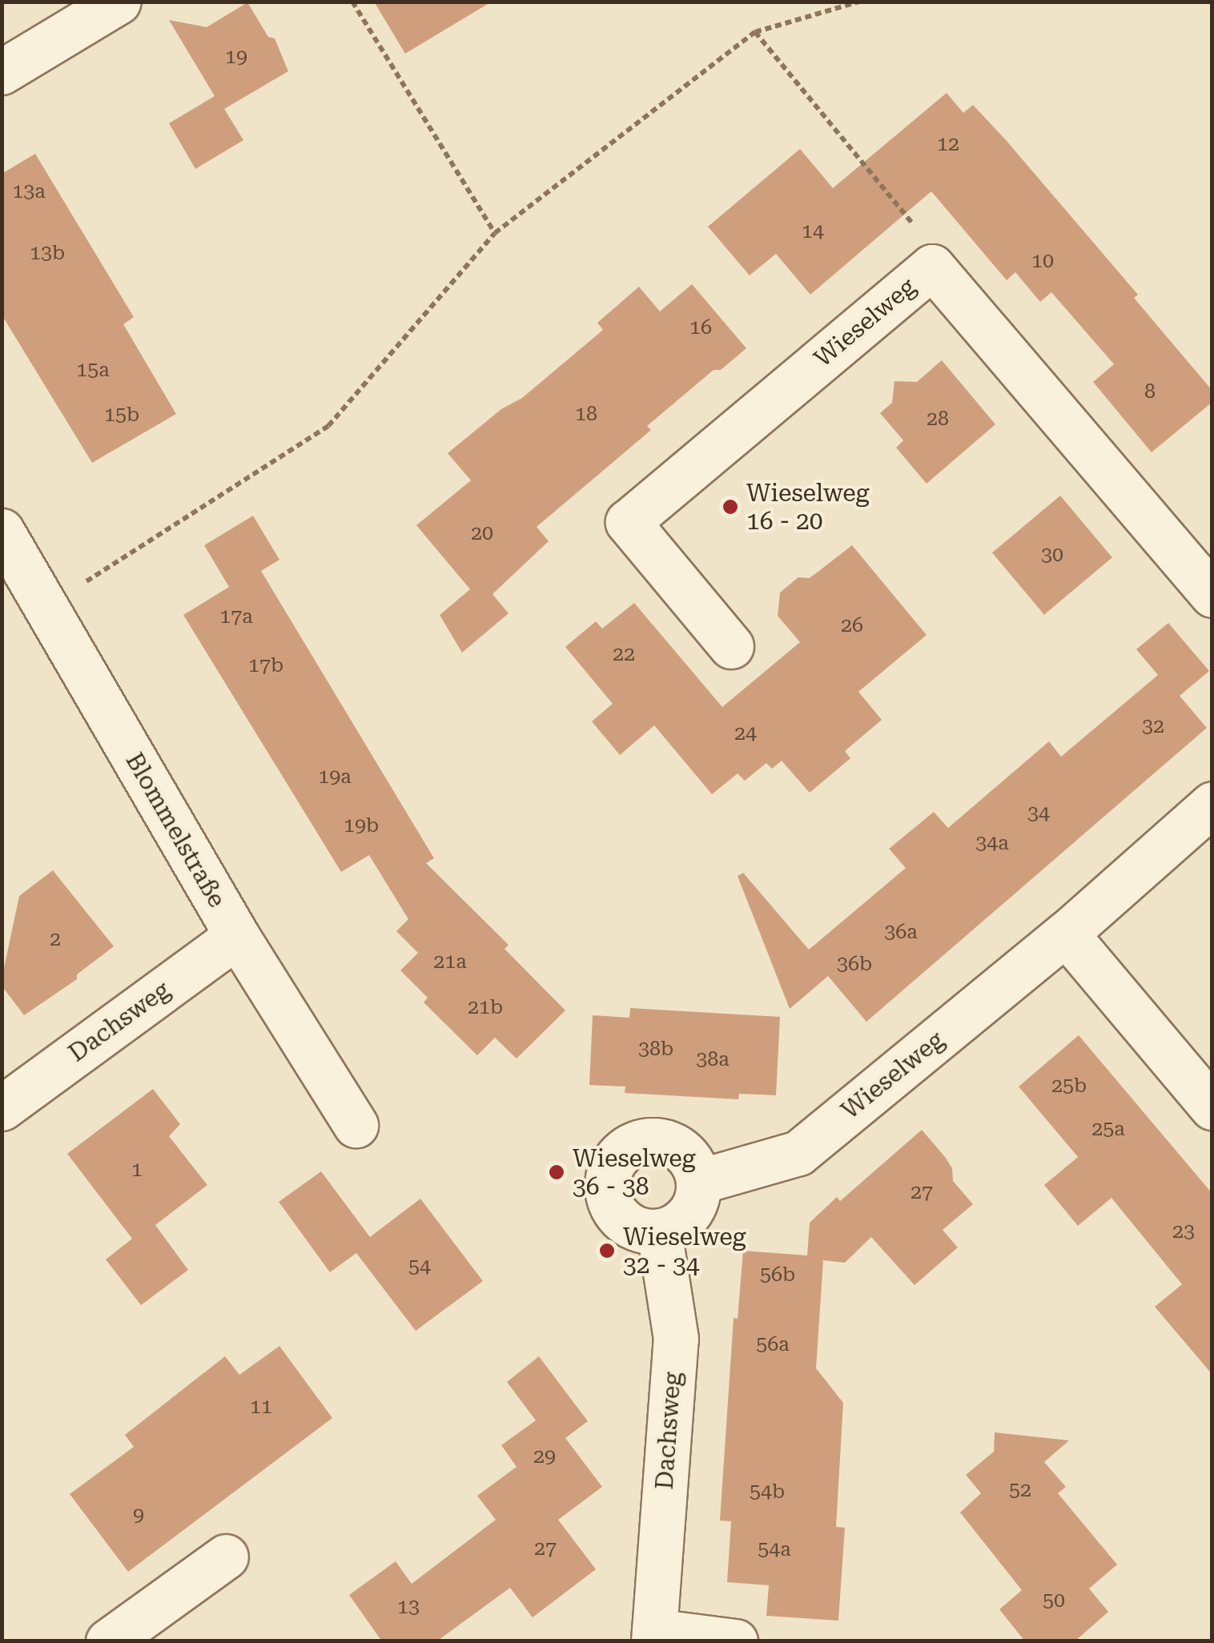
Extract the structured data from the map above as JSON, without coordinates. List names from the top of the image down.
{
  "streets": {
    "street": ["Wieselweg", "Blommelstraße", "Dachsweg"]
  },
  "crossings": [
    ["Wieselweg", "Dachsweg"],
    ["Blommelstraße", "Dachsweg"]
  ],
  "places": ["Wieselweg 16 - 20", "Wieselweg 36 - 38", "Wieselweg 32 - 34"],
  "house_numbers": [
    "19",
    "12",
    "13a",
    "14",
    "13b",
    "10",
    "16",
    "15a",
    "8",
    "18",
    "15b",
    "28",
    "20",
    "30",
    "17a",
    "26",
    "22",
    "17b",
    "32",
    "24",
    "19a",
    "34",
    "19b",
    "34a",
    "36a",
    "2",
    "21a",
    "36b",
    "21b",
    "38b",
    "38a",
    "25b",
    "25a",
    "1",
    "27",
    "23",
    "54",
    "56b",
    "56a",
    "11",
    "29",
    "52",
    "54b",
    "9",
    "27",
    "54a",
    "50",
    "13"
  ]
}
